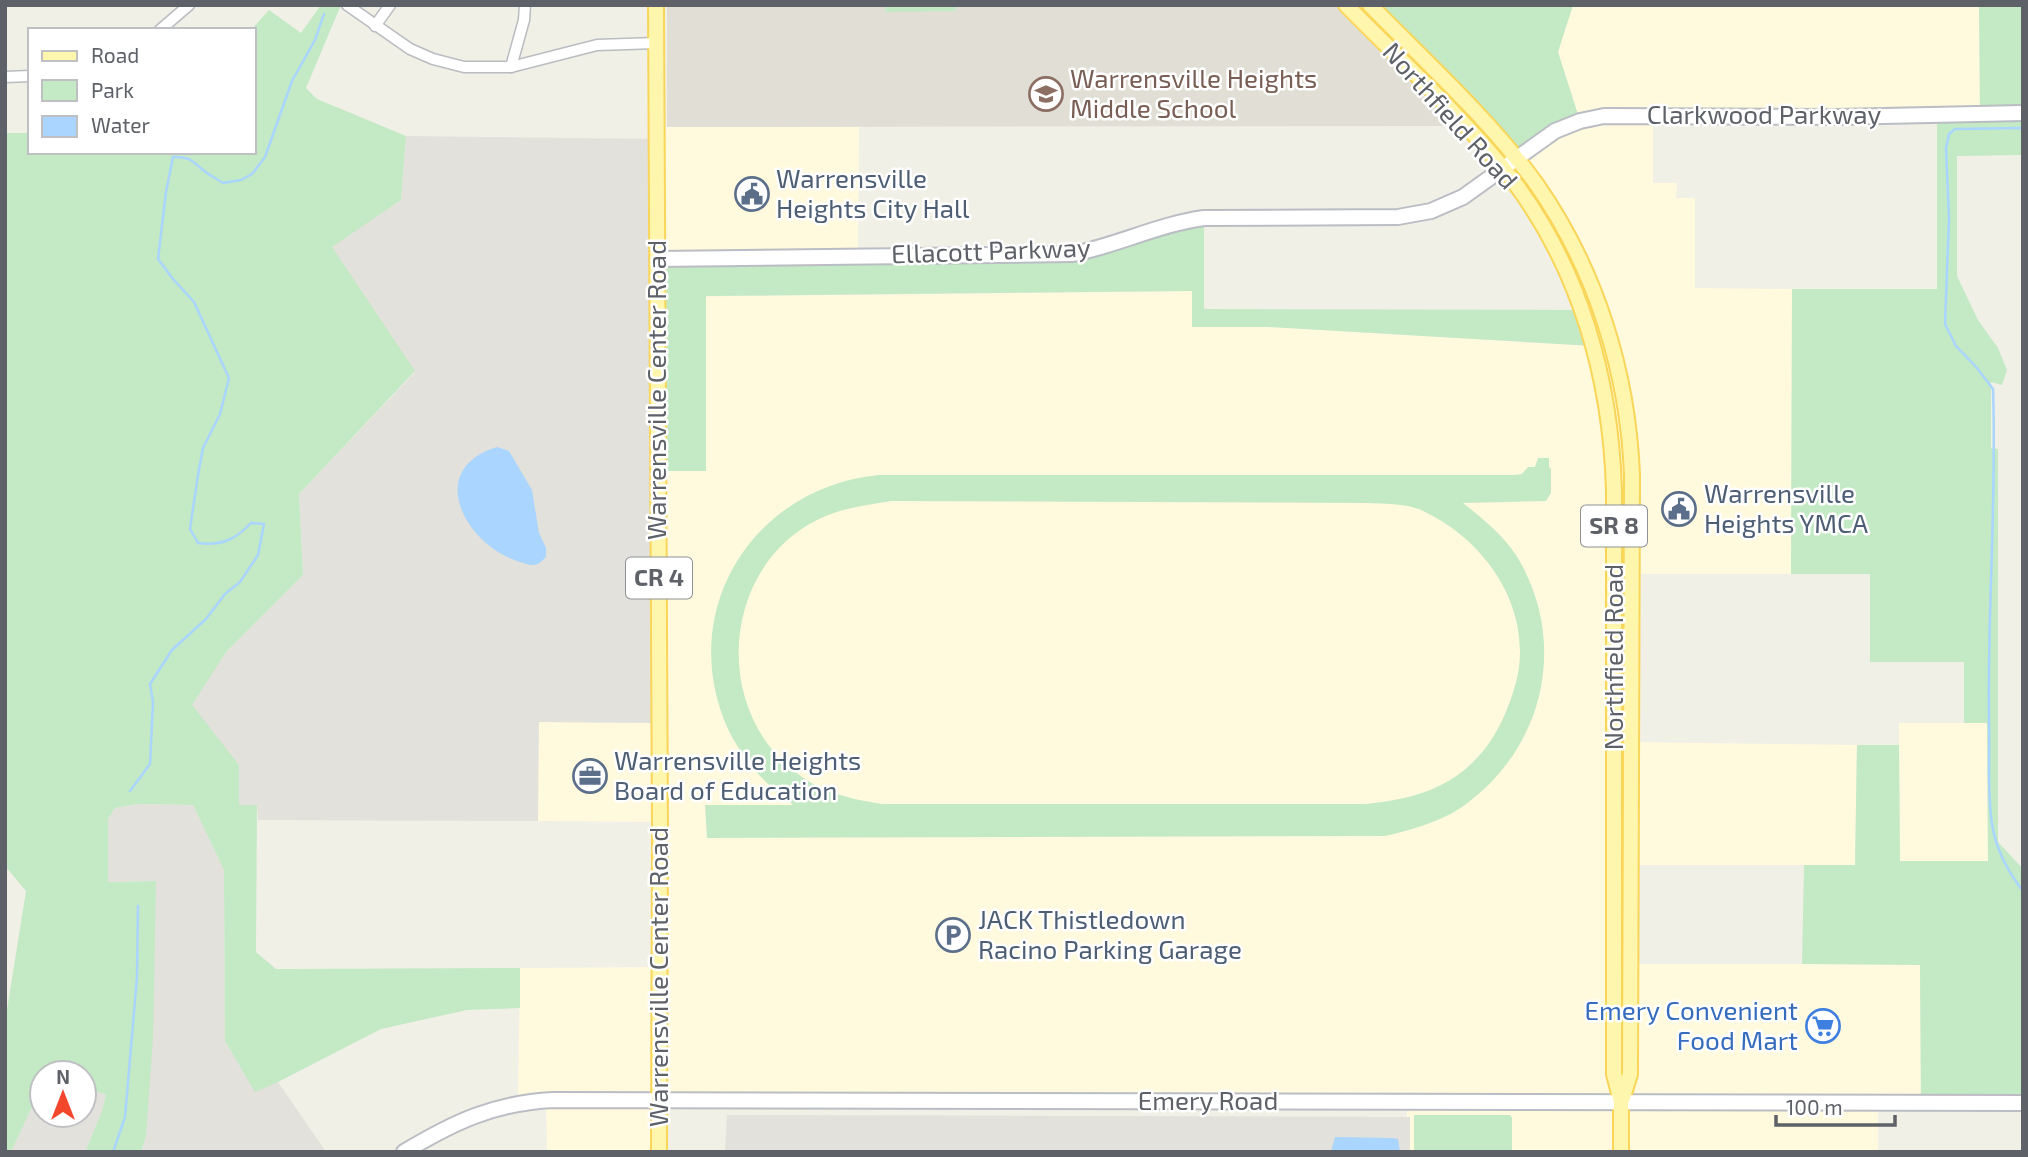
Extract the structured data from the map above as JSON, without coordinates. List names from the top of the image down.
{
  "streets": {
    "main road": [
      "Northfield Road",
      "Warrensville Center Road",
      "SR 8",
      "CR 4"
    ],
    "street": ["Clarkwood Parkway", "Ellacott Parkway", "Emery Road"]
  },
  "crossings": [
    ["Clarkwood Parkway", "Northfield Road"],
    ["Clarkwood Parkway", "Ellacott Parkway"],
    ["Northfield Road", "Ellacott Parkway"],
    ["Northfield Road", "Emery Road"],
    ["Ellacott Parkway", "Warrensville Center Road"],
    ["Warrensville Center Road", "Emery Road"]
  ],
  "places": {
    "school or university": ["Warrensville Heights Middle School"],
    "public building": ["Warrensville Heights City Hall", "Warrensville Heights YMCA"],
    "office": ["Warrensville Heights Board of Education"],
    "parking": ["JACK Thistledown Racino Parking Garage"],
    "supermarket": ["Emery Convenient Food Mart"]
  },
  "legend": ["Road", "Park", "Water"],
  "scale_bar": "100 m",
  "north": "top"
}
